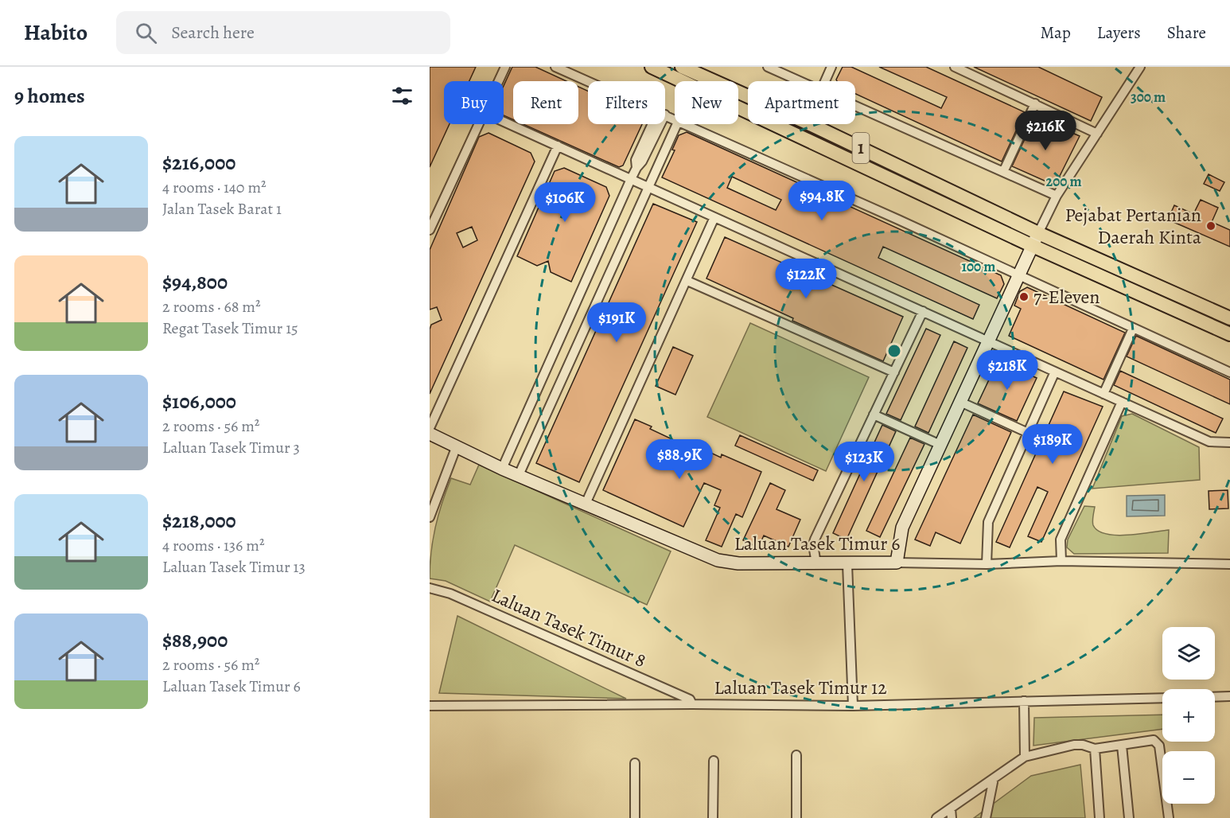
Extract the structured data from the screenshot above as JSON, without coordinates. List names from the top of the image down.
{
  "streets": {
    "main road": ["1"],
    "street": ["Laluan Tasek Timur 6", "Laluan Tasek Timur 8", "Laluan Tasek Timur 12"]
  },
  "crossings": [
    ["Laluan Tasek Timur 8", "Laluan Tasek Timur 12"]
  ],
  "places": ["Pejabat Pertanian Daerah Kinta", "7-Eleven"],
  "page": {
    "header": "Habito",
    "search": "Search here",
    "nav": ["Map", "Layers", "Share"],
    "heading": "9 homes",
    "chip": [
      "Buy",
      "Rent",
      "Filters",
      "New",
      "Apartment"
    ],
    "price": [
      "$216K",
      "$94.8K",
      "$106K",
      "$122K",
      "$191K",
      "$218K",
      "$189K",
      "$88.9K",
      "$123K"
    ],
    "list": [
      {
        "name": "$216,000",
        "note": "4 rooms · 140 m² · Jalan Tasek Barat 1"
      },
      {
        "name": "$94,800",
        "note": "2 rooms · 68 m² · Regat Tasek Timur 15"
      },
      {
        "name": "$106,000",
        "note": "2 rooms · 56 m² · Laluan Tasek Timur 3"
      },
      {
        "name": "$218,000",
        "note": "4 rooms · 136 m² · Laluan Tasek Timur 13"
      },
      {
        "name": "$88,900",
        "note": "2 rooms · 56 m² · Laluan Tasek Timur 6"
      }
    ],
    "map_buttons": ["+", "−"]
  },
  "rings": ["300 m", "200 m", "100 m"]
}
